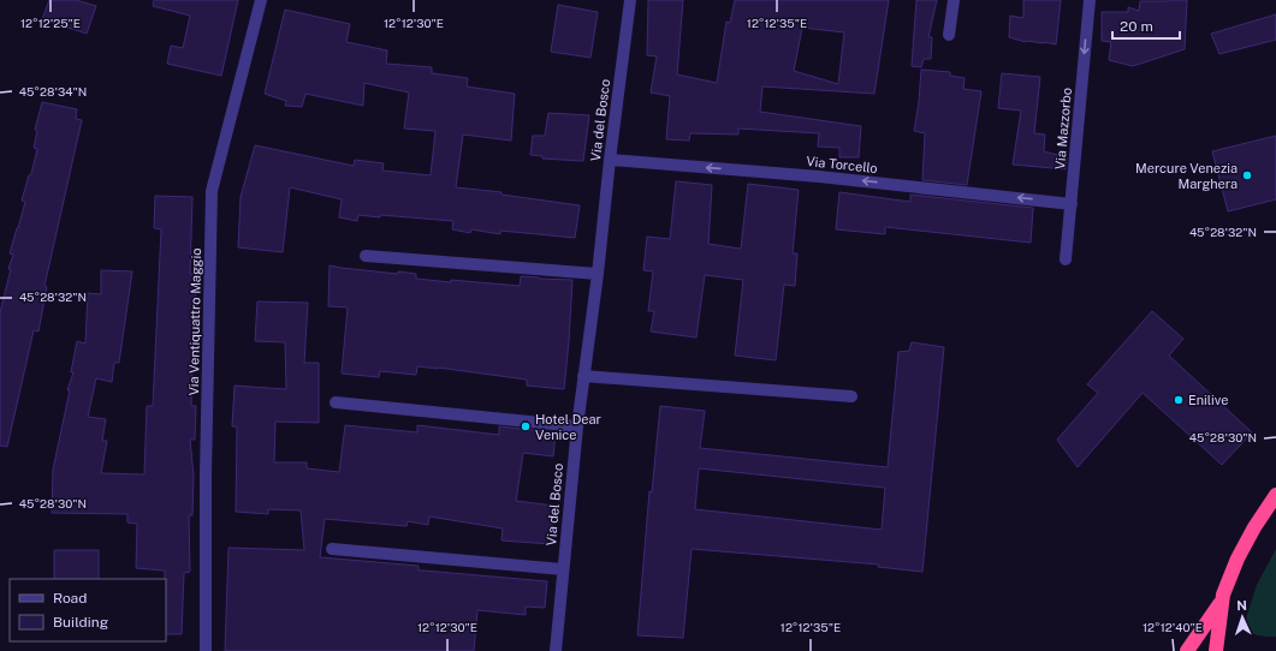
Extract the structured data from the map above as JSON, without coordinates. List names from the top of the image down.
{
  "streets": {
    "street": [
      "Via del Bosco",
      "Via Mazzorbo",
      "Via Torcello",
      "Via Ventiquattro Maggio"
    ]
  },
  "crossings": [
    ["Via del Bosco", "Via Torcello"],
    ["Via Mazzorbo", "Via Torcello"]
  ],
  "one_way": ["Via Mazzorbo", "Via Torcello"],
  "places": ["Mercure Venezia Marghera", "Enilive", "Hotel Dear Venice"],
  "legend": ["Road", "Building"],
  "scale_bar": "20 m",
  "north": "top",
  "coordinates": [
    "12°12'25\"E",
    "12°12'30\"E",
    "12°12'35\"E",
    "45°28'34\"N",
    "45°28'32\"N",
    "45°28'30\"N",
    "12°12'40\"E"
  ]
}
